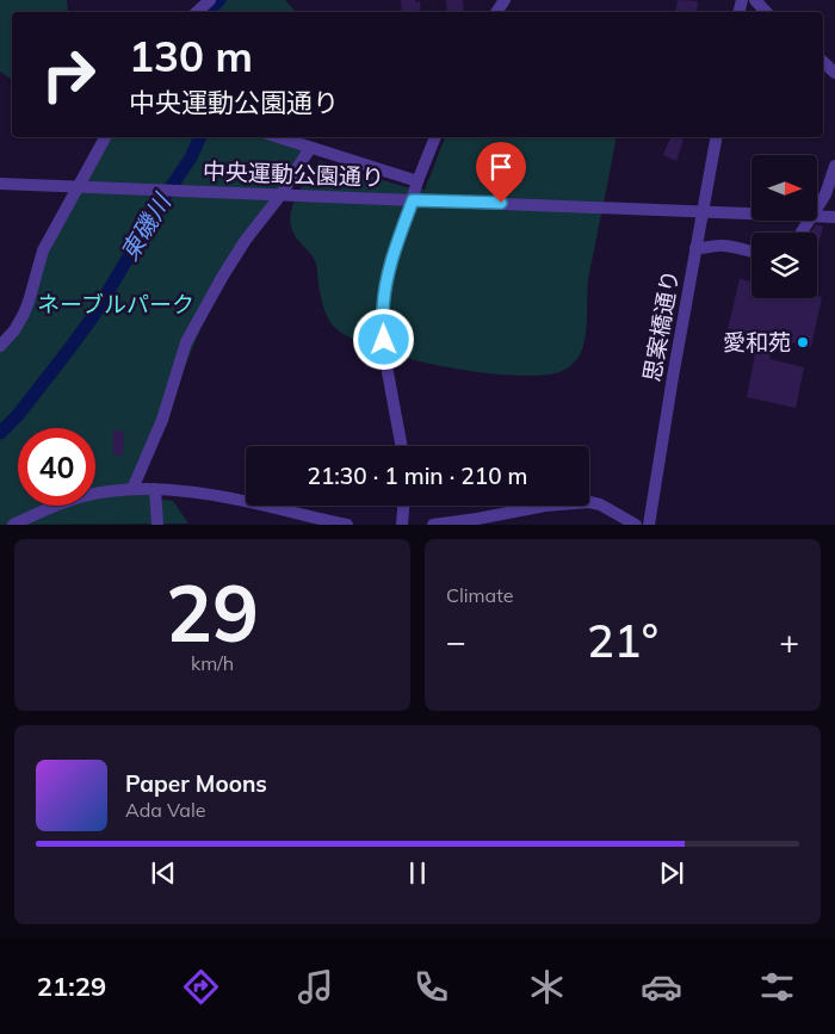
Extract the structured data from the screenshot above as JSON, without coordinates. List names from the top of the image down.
{
  "streets": {
    "street": ["中央運動公園通り", "思案橋通り"]
  },
  "crossings": [
    ["中央運動公園通り", "思案橋通り"]
  ],
  "water": ["東磯川"],
  "parks": ["ネーブルパーク"],
  "places": ["愛和苑"],
  "north": "right",
  "page": {
    "turn": ["130 m", "中央運動公園通り"],
    "limit": "40",
    "trip": "21:30 · 1 min · 210 m",
    "tile": [
      ["29", "km/h"],
      "Climate"
    ],
    "heat": ["−", "21°", "+"],
    "song": ["Paper Moons", "Ada Vale"],
    "tabs": "21:29"
  }
}
